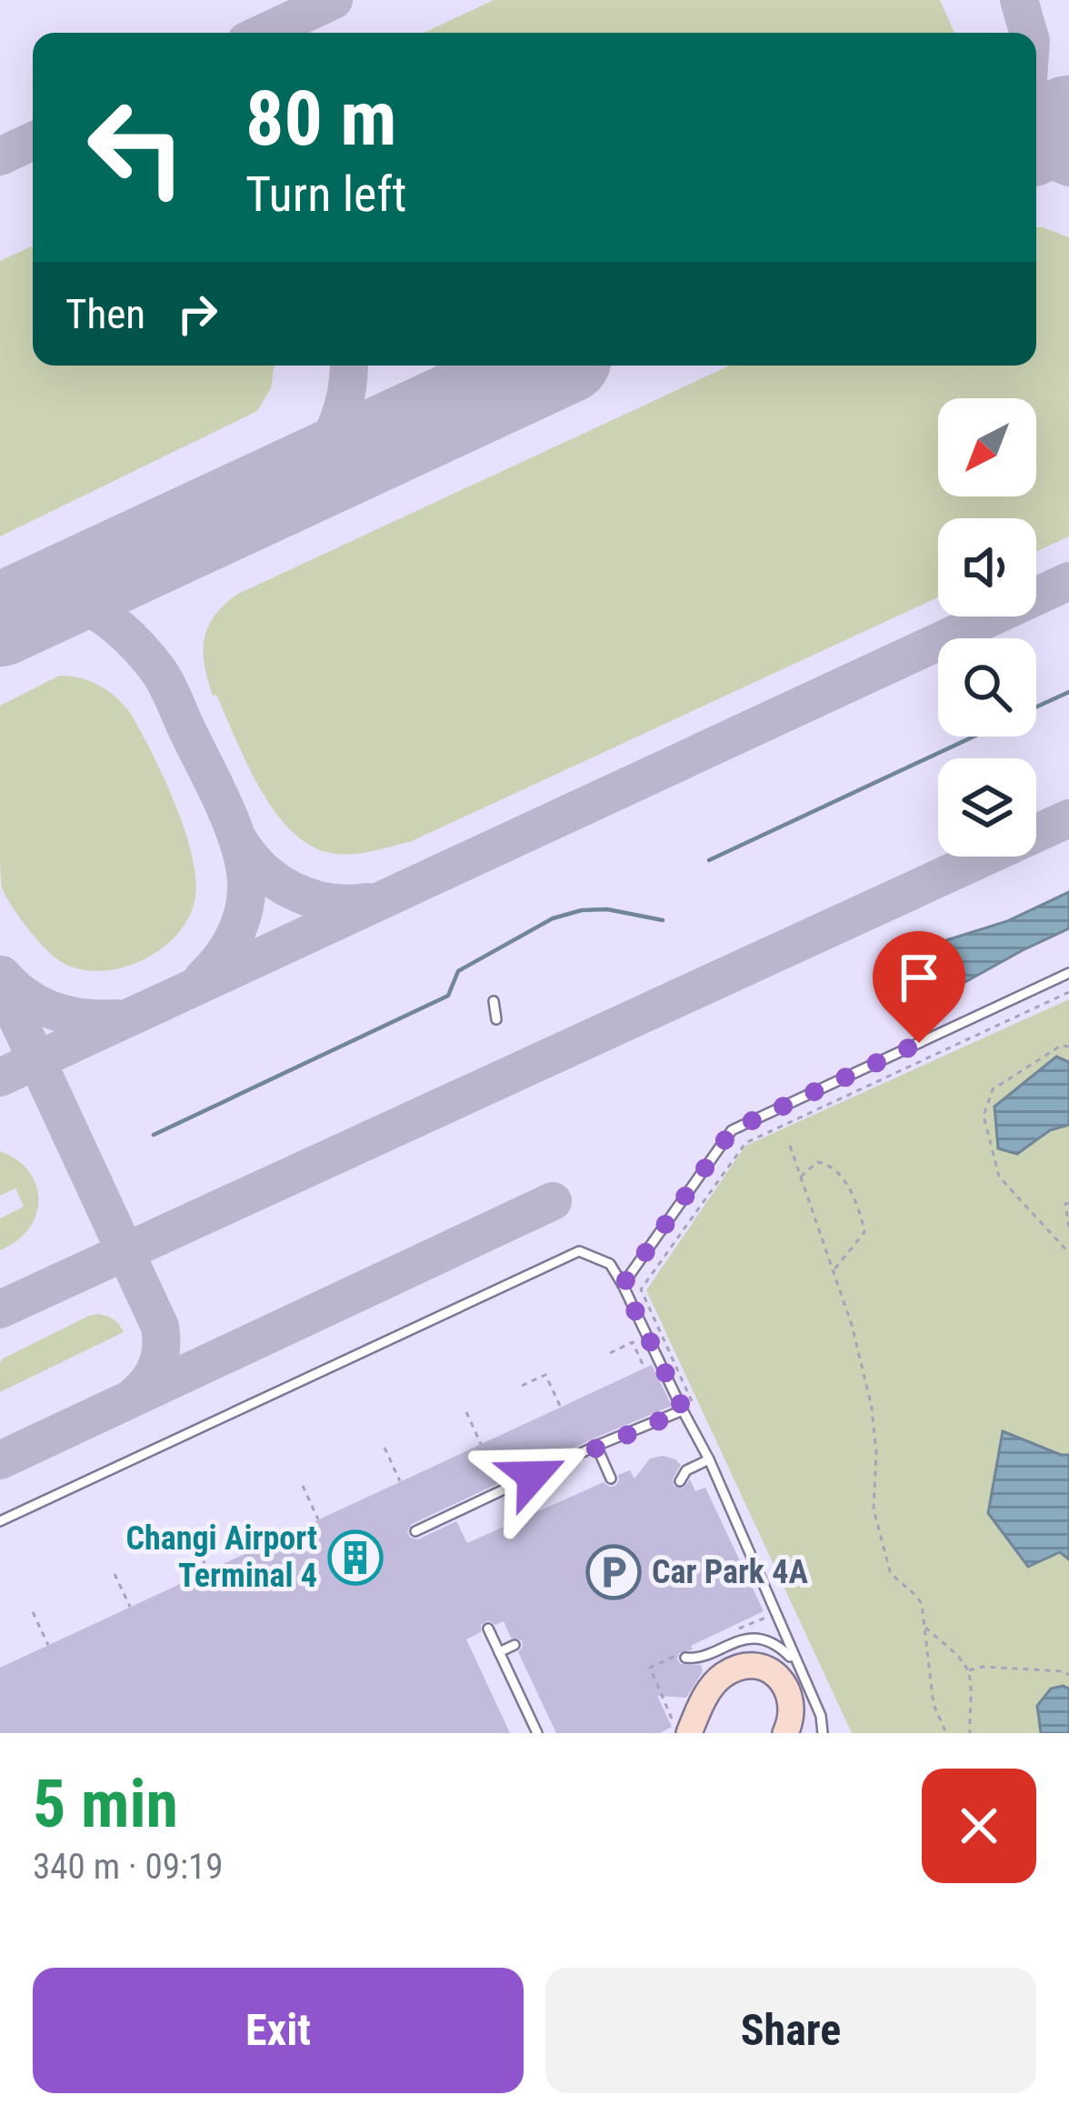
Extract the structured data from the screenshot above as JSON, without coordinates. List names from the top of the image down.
{
  "places": {
    "building": ["Changi Airport Terminal 4"],
    "parking": ["Car Park 4A"]
  },
  "north": "bottom left",
  "page": {
    "turn": ["80 m", "Turn left"],
    "then": "Then",
    "heading": ["5 min", "340 m · 09:19"],
    "buttons": ["Exit", "Share"]
  }
}
